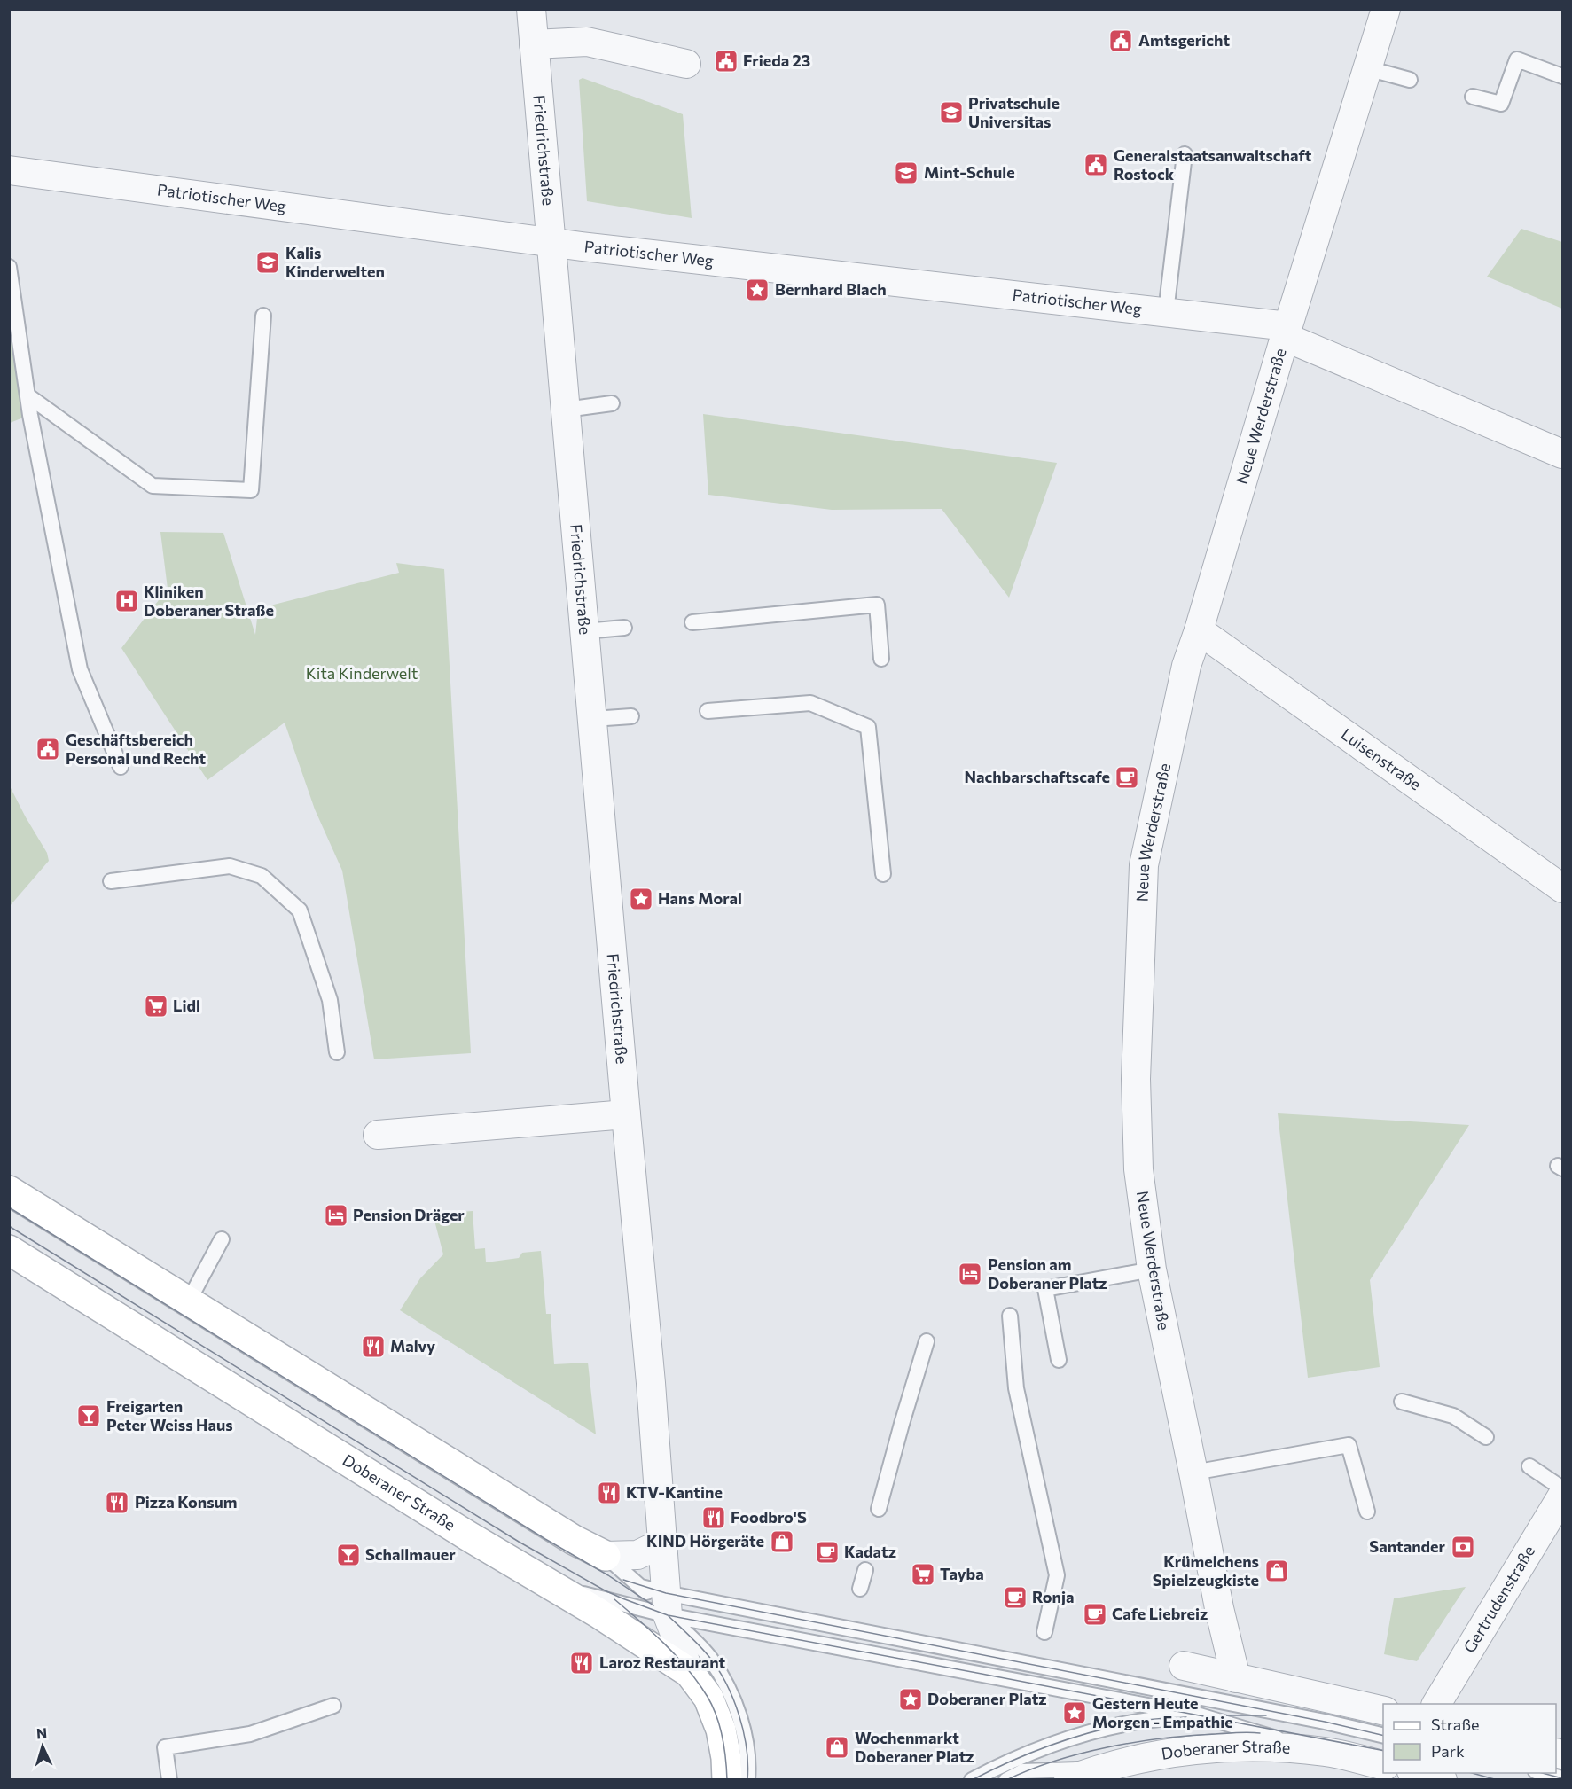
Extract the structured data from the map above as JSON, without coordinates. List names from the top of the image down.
{
  "streets": {
    "street": [
      "Friedrichstraße",
      "Patriotischer Weg",
      "Neue Werderstraße",
      "Luisenstraße",
      "Doberaner Straße",
      "Gertrudenstraße"
    ]
  },
  "crossings": [
    ["Friedrichstraße", "Patriotischer Weg"],
    ["Friedrichstraße", "Doberaner Straße"],
    ["Patriotischer Weg", "Neue Werderstraße"],
    ["Neue Werderstraße", "Luisenstraße"]
  ],
  "parks": ["Kita Kinderwelt"],
  "places": {
    "public building": [
      "Amtsgericht",
      "Frieda 23",
      "Generalstaatsanwaltschaft Rostock",
      "Geschäftsbereich Personal und Recht"
    ],
    "school or university": ["Privatschule Universitas", "Mint-Schule", "Kalis Kinderwelten"],
    "place": [
      "Bernhard Blach",
      "Hans Moral",
      "Doberaner Platz",
      "Gestern Heute Morgen - Empathie"
    ],
    "hospital": ["Kliniken Doberaner Straße"],
    "cafe": [
      "Nachbarschaftscafe",
      "Kadatz",
      "Ronja",
      "Cafe Liebreiz"
    ],
    "supermarket": ["Lidl", "Tayba"],
    "hotel": ["Pension Dräger", "Pension am Doberaner Platz"],
    "restaurant": [
      "Malvy",
      "KTV-Kantine",
      "Pizza Konsum",
      "Foodbro'S",
      "Laroz Restaurant"
    ],
    "bar": ["Freigarten Peter Weiss Haus", "Schallmauer"],
    "shop": ["KIND Hörgeräte", "Krümelchens Spielzeugkiste", "Wochenmarkt Doberaner Platz"],
    "bank": ["Santander"]
  },
  "legend": ["Straße", "Park"],
  "north": "top"
}
